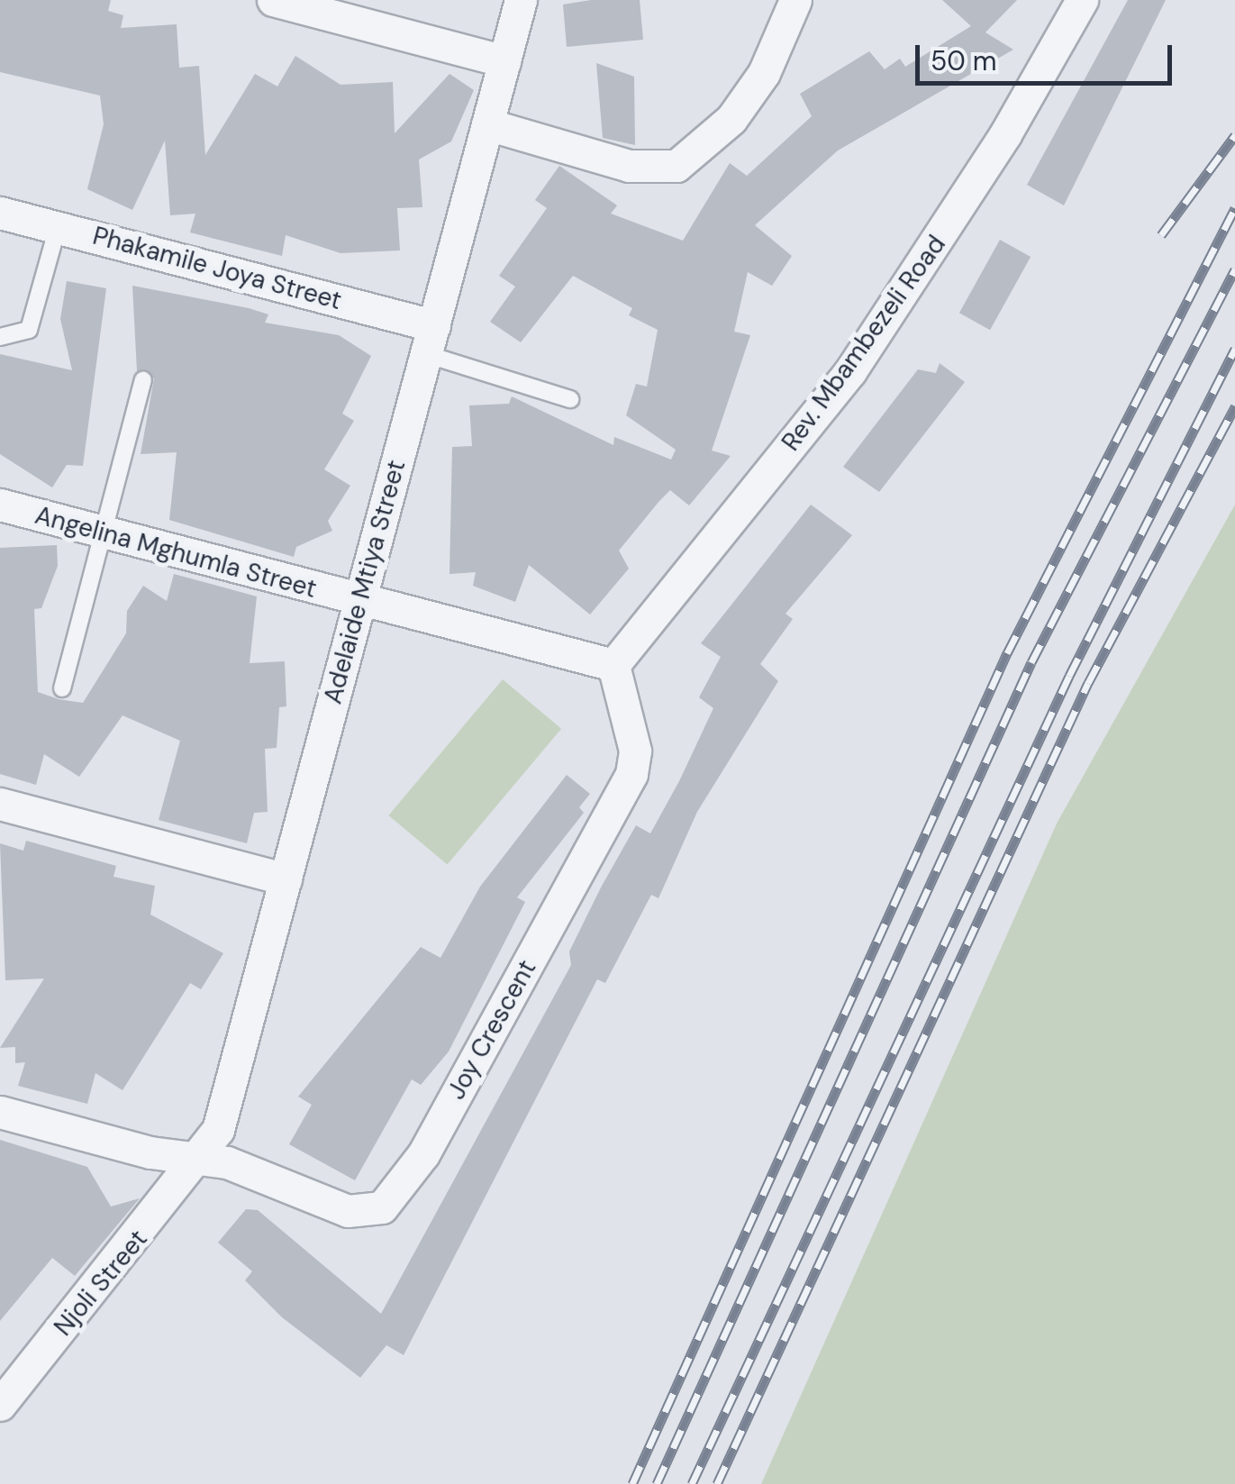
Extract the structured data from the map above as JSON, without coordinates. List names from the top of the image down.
{
  "streets": {
    "street": [
      "Phakamile Joya Street",
      "Rev. Mbambezeli Road",
      "Angelina Mghumla Street",
      "Adelaide Mtiya Street",
      "Joy Crescent",
      "Njoli Street"
    ]
  },
  "crossings": [
    ["Phakamile Joya Street", "Adelaide Mtiya Street"],
    ["Rev. Mbambezeli Road", "Angelina Mghumla Street"],
    ["Rev. Mbambezeli Road", "Joy Crescent"],
    ["Angelina Mghumla Street", "Adelaide Mtiya Street"],
    ["Angelina Mghumla Street", "Joy Crescent"],
    ["Adelaide Mtiya Street", "Joy Crescent"],
    ["Adelaide Mtiya Street", "Njoli Street"],
    ["Joy Crescent", "Njoli Street"]
  ],
  "scale_bar": "50 m"
}
